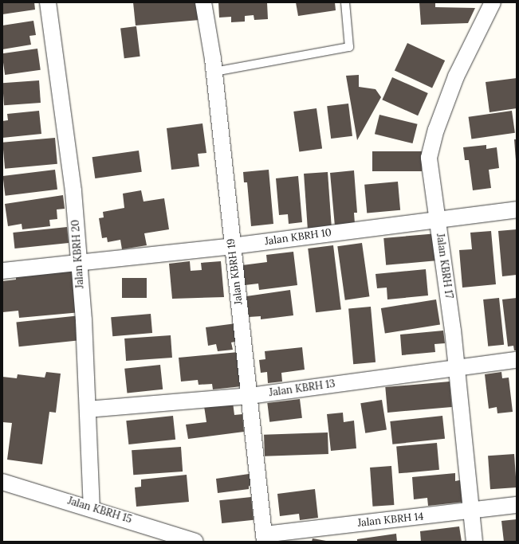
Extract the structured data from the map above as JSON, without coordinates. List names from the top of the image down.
{
  "streets": {
    "street": [
      "Jalan KBRH 10",
      "Jalan KBRH 20",
      "Jalan KBRH 17",
      "Jalan KBRH 19",
      "Jalan KBRH 13",
      "Jalan KBRH 15",
      "Jalan KBRH 14"
    ]
  },
  "crossings": [
    ["Jalan KBRH 10", "Jalan KBRH 20"],
    ["Jalan KBRH 10", "Jalan KBRH 17"],
    ["Jalan KBRH 10", "Jalan KBRH 19"],
    ["Jalan KBRH 20", "Jalan KBRH 13"],
    ["Jalan KBRH 20", "Jalan KBRH 15"],
    ["Jalan KBRH 17", "Jalan KBRH 13"],
    ["Jalan KBRH 17", "Jalan KBRH 14"],
    ["Jalan KBRH 19", "Jalan KBRH 13"],
    ["Jalan KBRH 19", "Jalan KBRH 14"]
  ]
}
